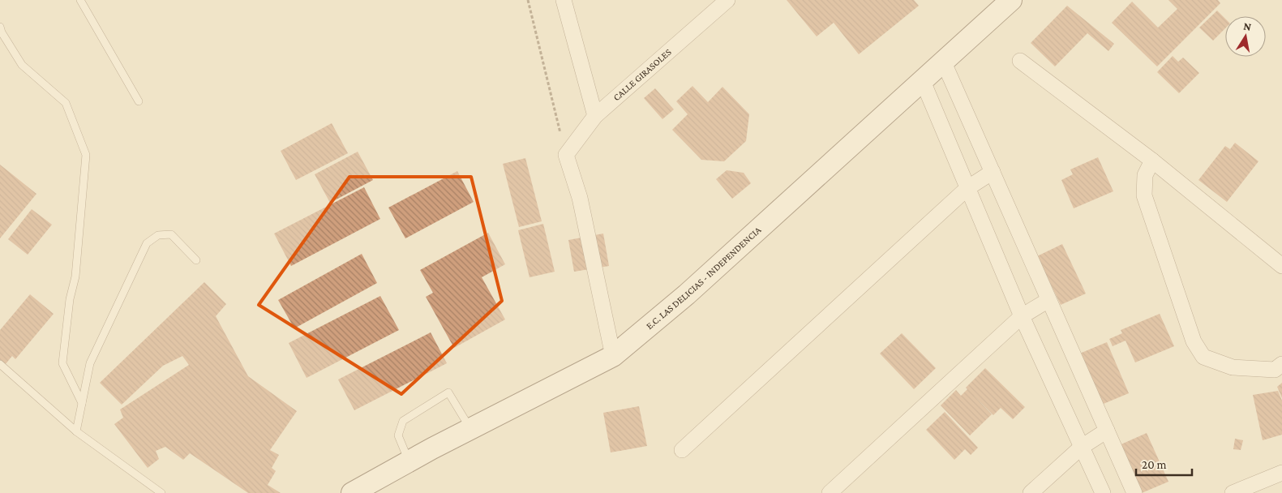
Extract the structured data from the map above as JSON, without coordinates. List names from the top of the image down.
{
  "streets": {
    "street": ["CALLE GIRASOLES", "E.C. LAS DELICIAS - INDEPENDENCIA"]
  },
  "scale_bar": "20 m",
  "north": "top"
}
